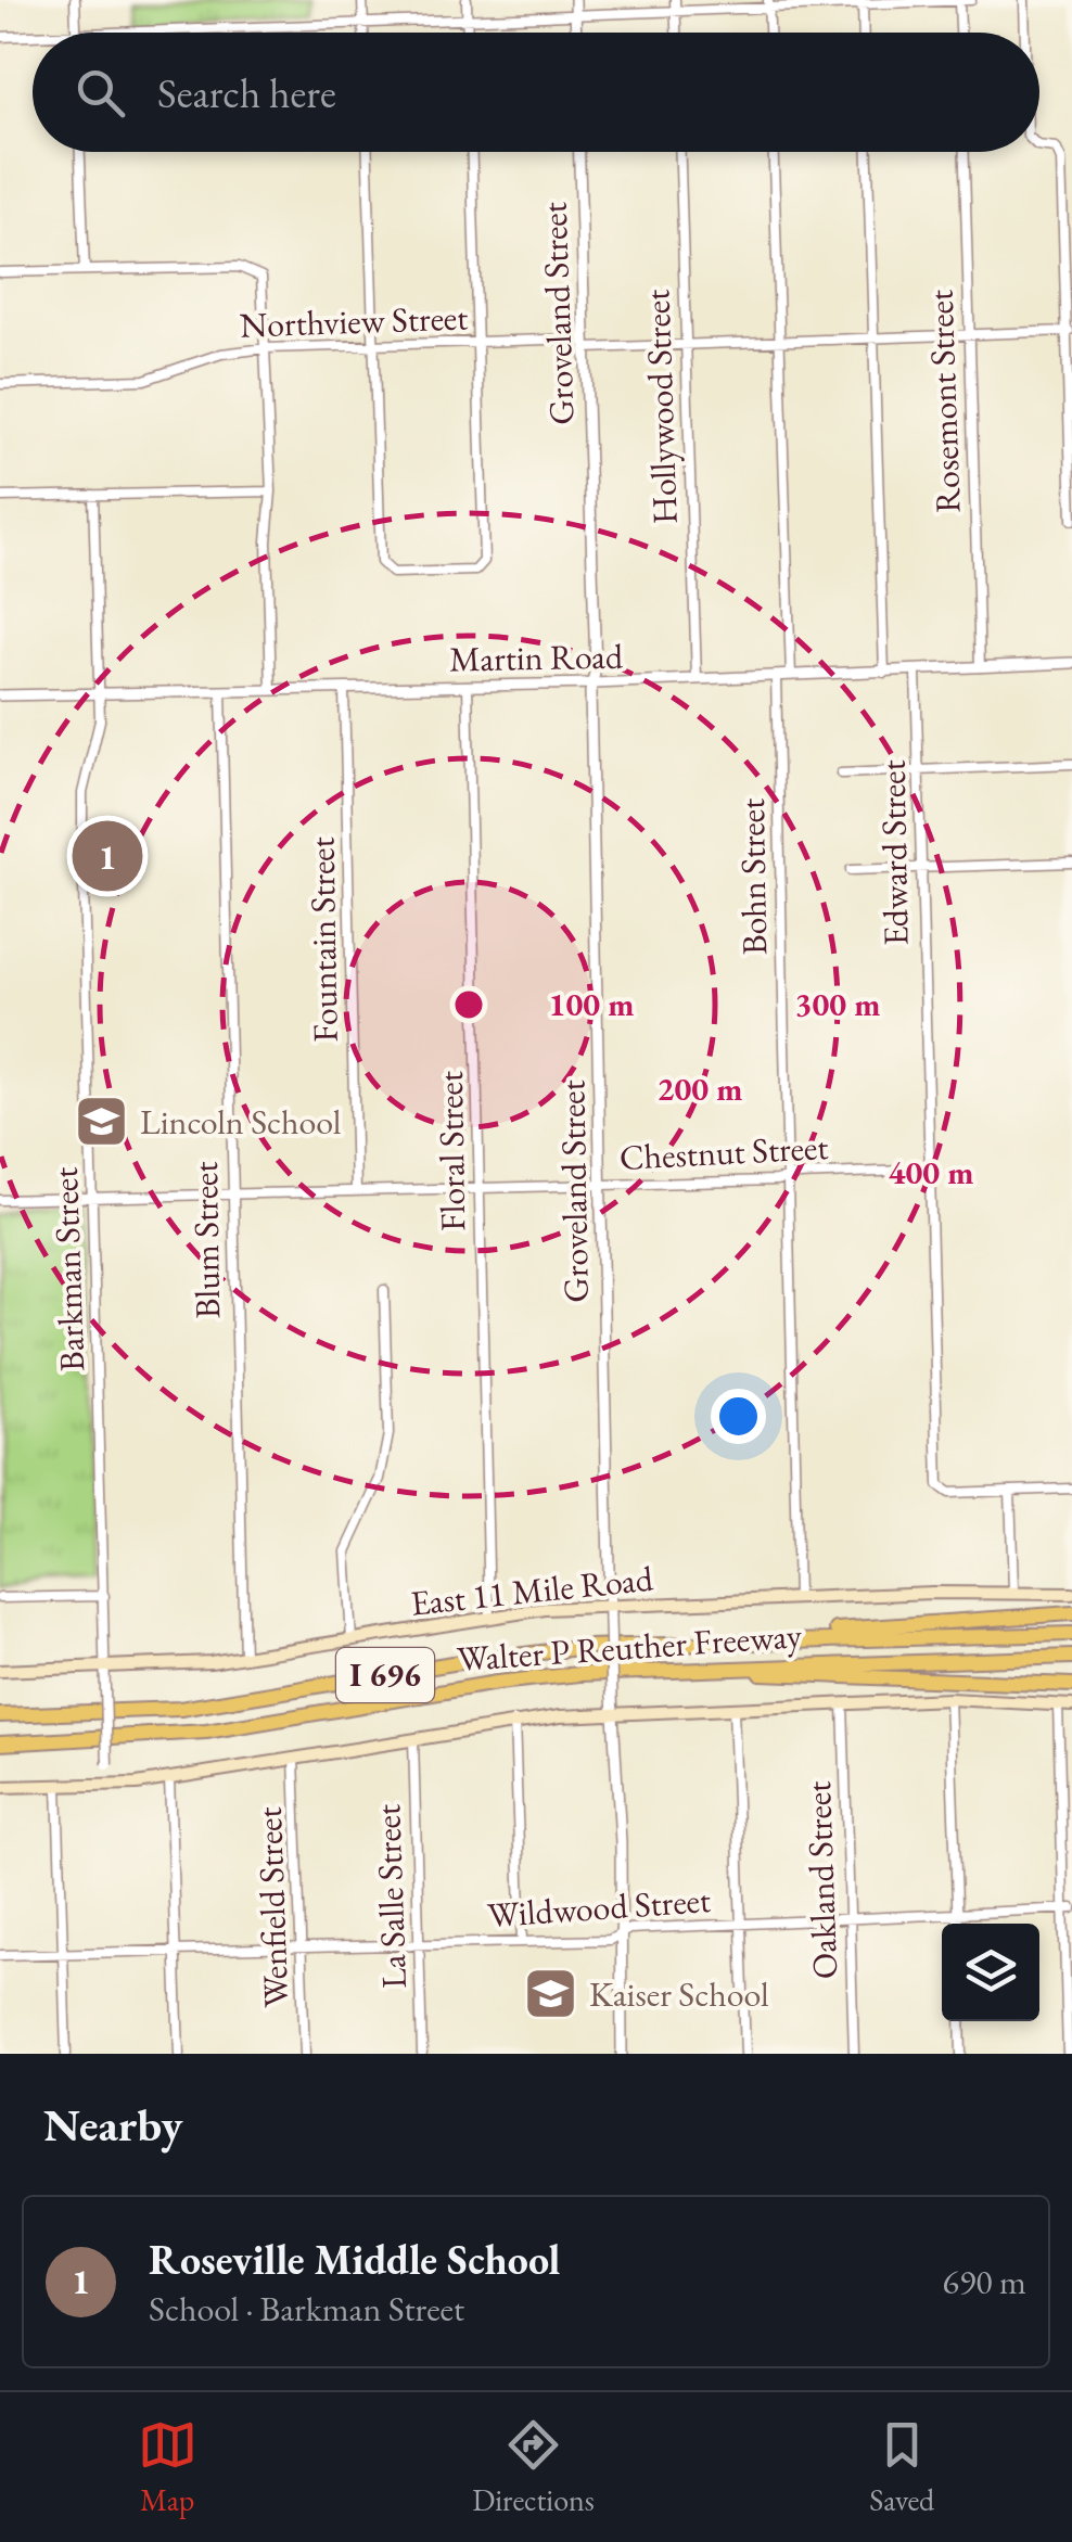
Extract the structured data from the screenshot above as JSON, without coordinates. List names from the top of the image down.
{
  "streets": {
    "highway": ["Walter P Reuther Freeway", "I 696"],
    "main road": ["East 11 Mile Road"],
    "street": [
      "Groveland Street",
      "Northview Street",
      "Rosemont Street",
      "Hollywood Street",
      "Martin Road",
      "Edward Street",
      "Bohn Street",
      "Fountain Street",
      "Floral Street",
      "Chestnut Street",
      "Blum Street",
      "Barkman Street",
      "Oakland Street",
      "La Salle Street",
      "Wenfield Street",
      "Wildwood Street"
    ]
  },
  "crossings": [
    ["Groveland Street", "Northview Street"],
    ["Groveland Street", "Martin Road"],
    ["Groveland Street", "Chestnut Street"],
    ["Groveland Street", "East 11 Mile Road"],
    ["Groveland Street", "Wildwood Street"],
    ["Northview Street", "Rosemont Street"],
    ["Northview Street", "Hollywood Street"],
    ["Rosemont Street", "Martin Road"],
    ["Hollywood Street", "Martin Road"],
    ["Martin Road", "Edward Street"],
    ["Martin Road", "Bohn Street"],
    ["Martin Road", "Fountain Street"],
    ["Martin Road", "Floral Street"],
    ["Martin Road", "Blum Street"],
    ["Martin Road", "Barkman Street"],
    ["Edward Street", "Chestnut Street"],
    ["Bohn Street", "Chestnut Street"],
    ["Bohn Street", "East 11 Mile Road"],
    ["Fountain Street", "Chestnut Street"],
    ["Floral Street", "Chestnut Street"],
    ["Floral Street", "East 11 Mile Road"],
    ["Chestnut Street", "Blum Street"],
    ["Chestnut Street", "Barkman Street"],
    ["Blum Street", "East 11 Mile Road"],
    ["Barkman Street", "East 11 Mile Road"],
    ["Oakland Street", "Wildwood Street"],
    ["La Salle Street", "Wildwood Street"],
    ["Wenfield Street", "Wildwood Street"]
  ],
  "places": {
    "school or university": ["Lincoln School", "Kaiser School"]
  },
  "page": {
    "search": "Search here",
    "pins": "1",
    "heading": "Nearby",
    "list": [
      {
        "mark": "1",
        "name": "Roseville Middle School",
        "note": "School · Barkman Street",
        "value": "690 m"
      }
    ],
    "nav": ["Map", "Directions", "Saved"]
  },
  "rings": [
    "100 m",
    "300 m",
    "200 m",
    "400 m"
  ]
}
